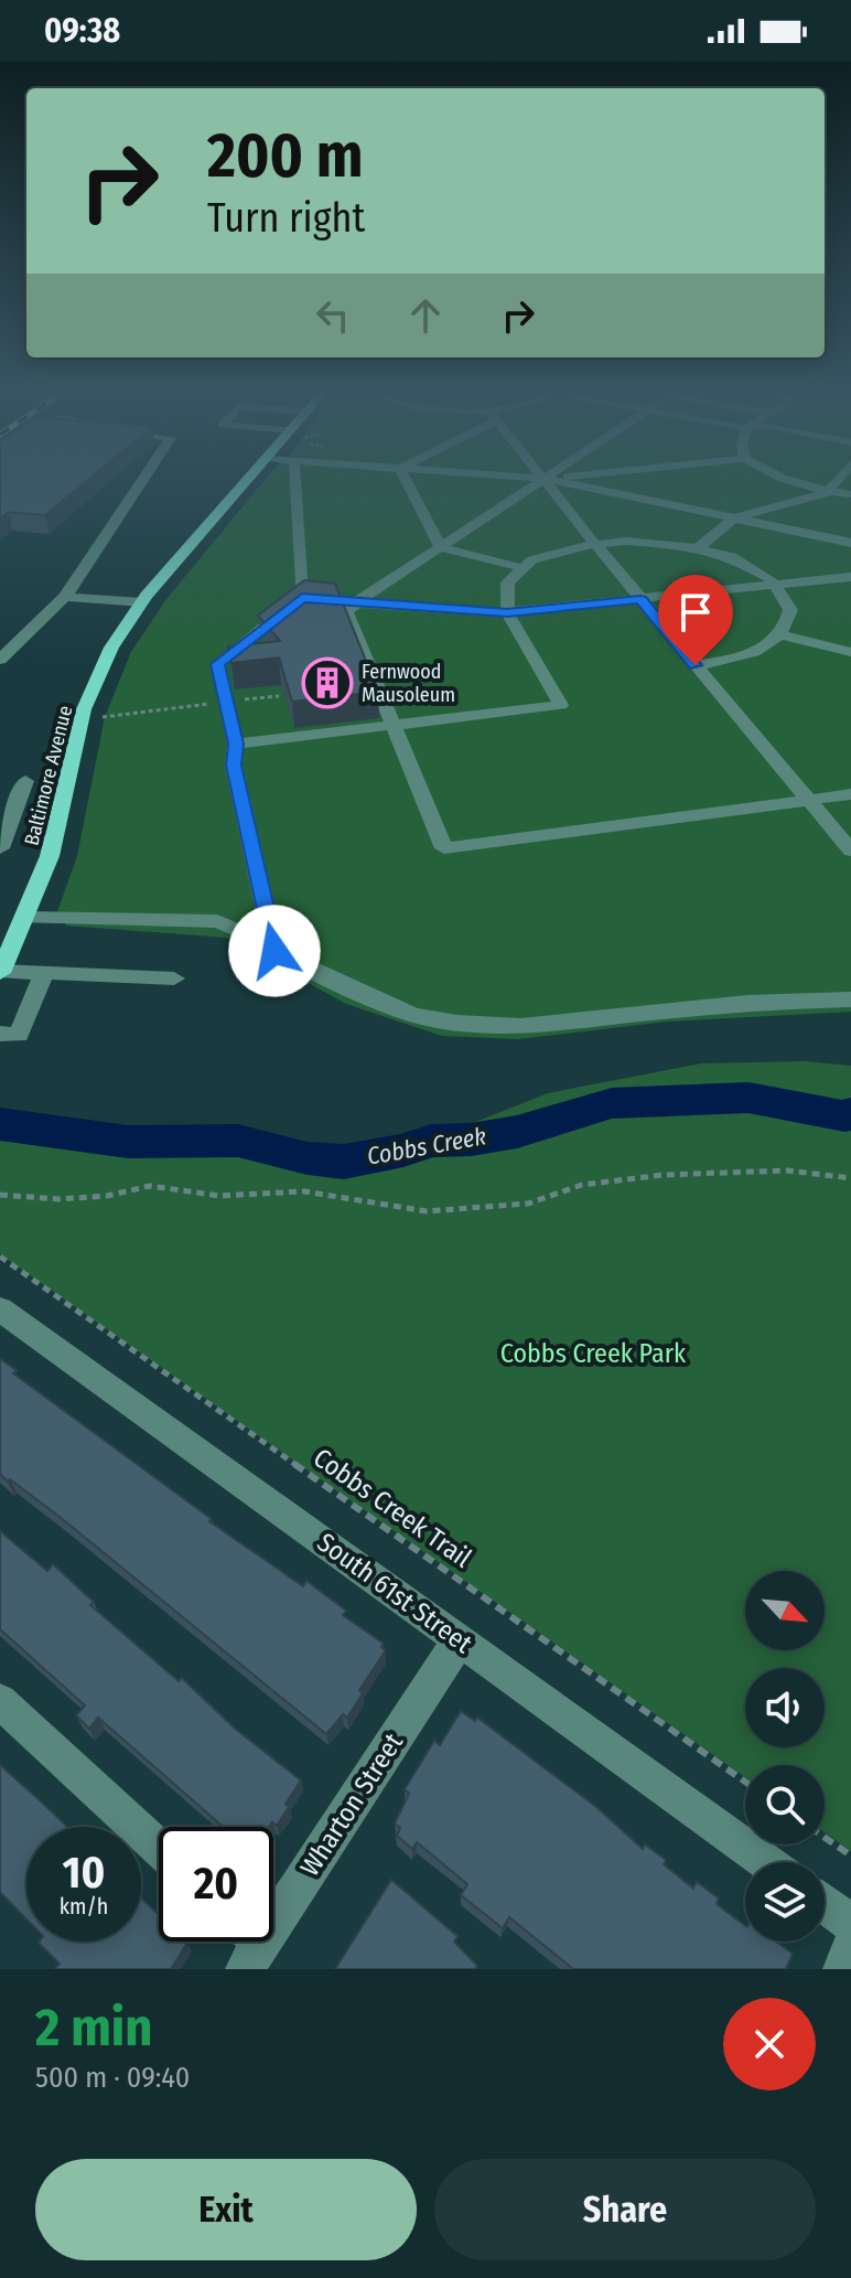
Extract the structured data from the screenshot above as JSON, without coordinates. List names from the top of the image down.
{
  "streets": {
    "main road": ["Baltimore Avenue"],
    "street": ["South 61st Street", "Wharton Street"],
    "path": ["Cobbs Creek Trail"]
  },
  "crossings": [
    ["South 61st Street", "Wharton Street"]
  ],
  "water": ["Cobbs Creek"],
  "parks": ["Cobbs Creek Park"],
  "places": {
    "building": ["Fernwood Mausoleum"]
  },
  "north": "bottom right",
  "page": {
    "status": "09:38",
    "turn": ["200 m", "Turn right"],
    "speed": "10 km/h",
    "limit": "20",
    "heading": ["2 min", "500 m · 09:40"],
    "buttons": ["Exit", "Share"]
  }
}
